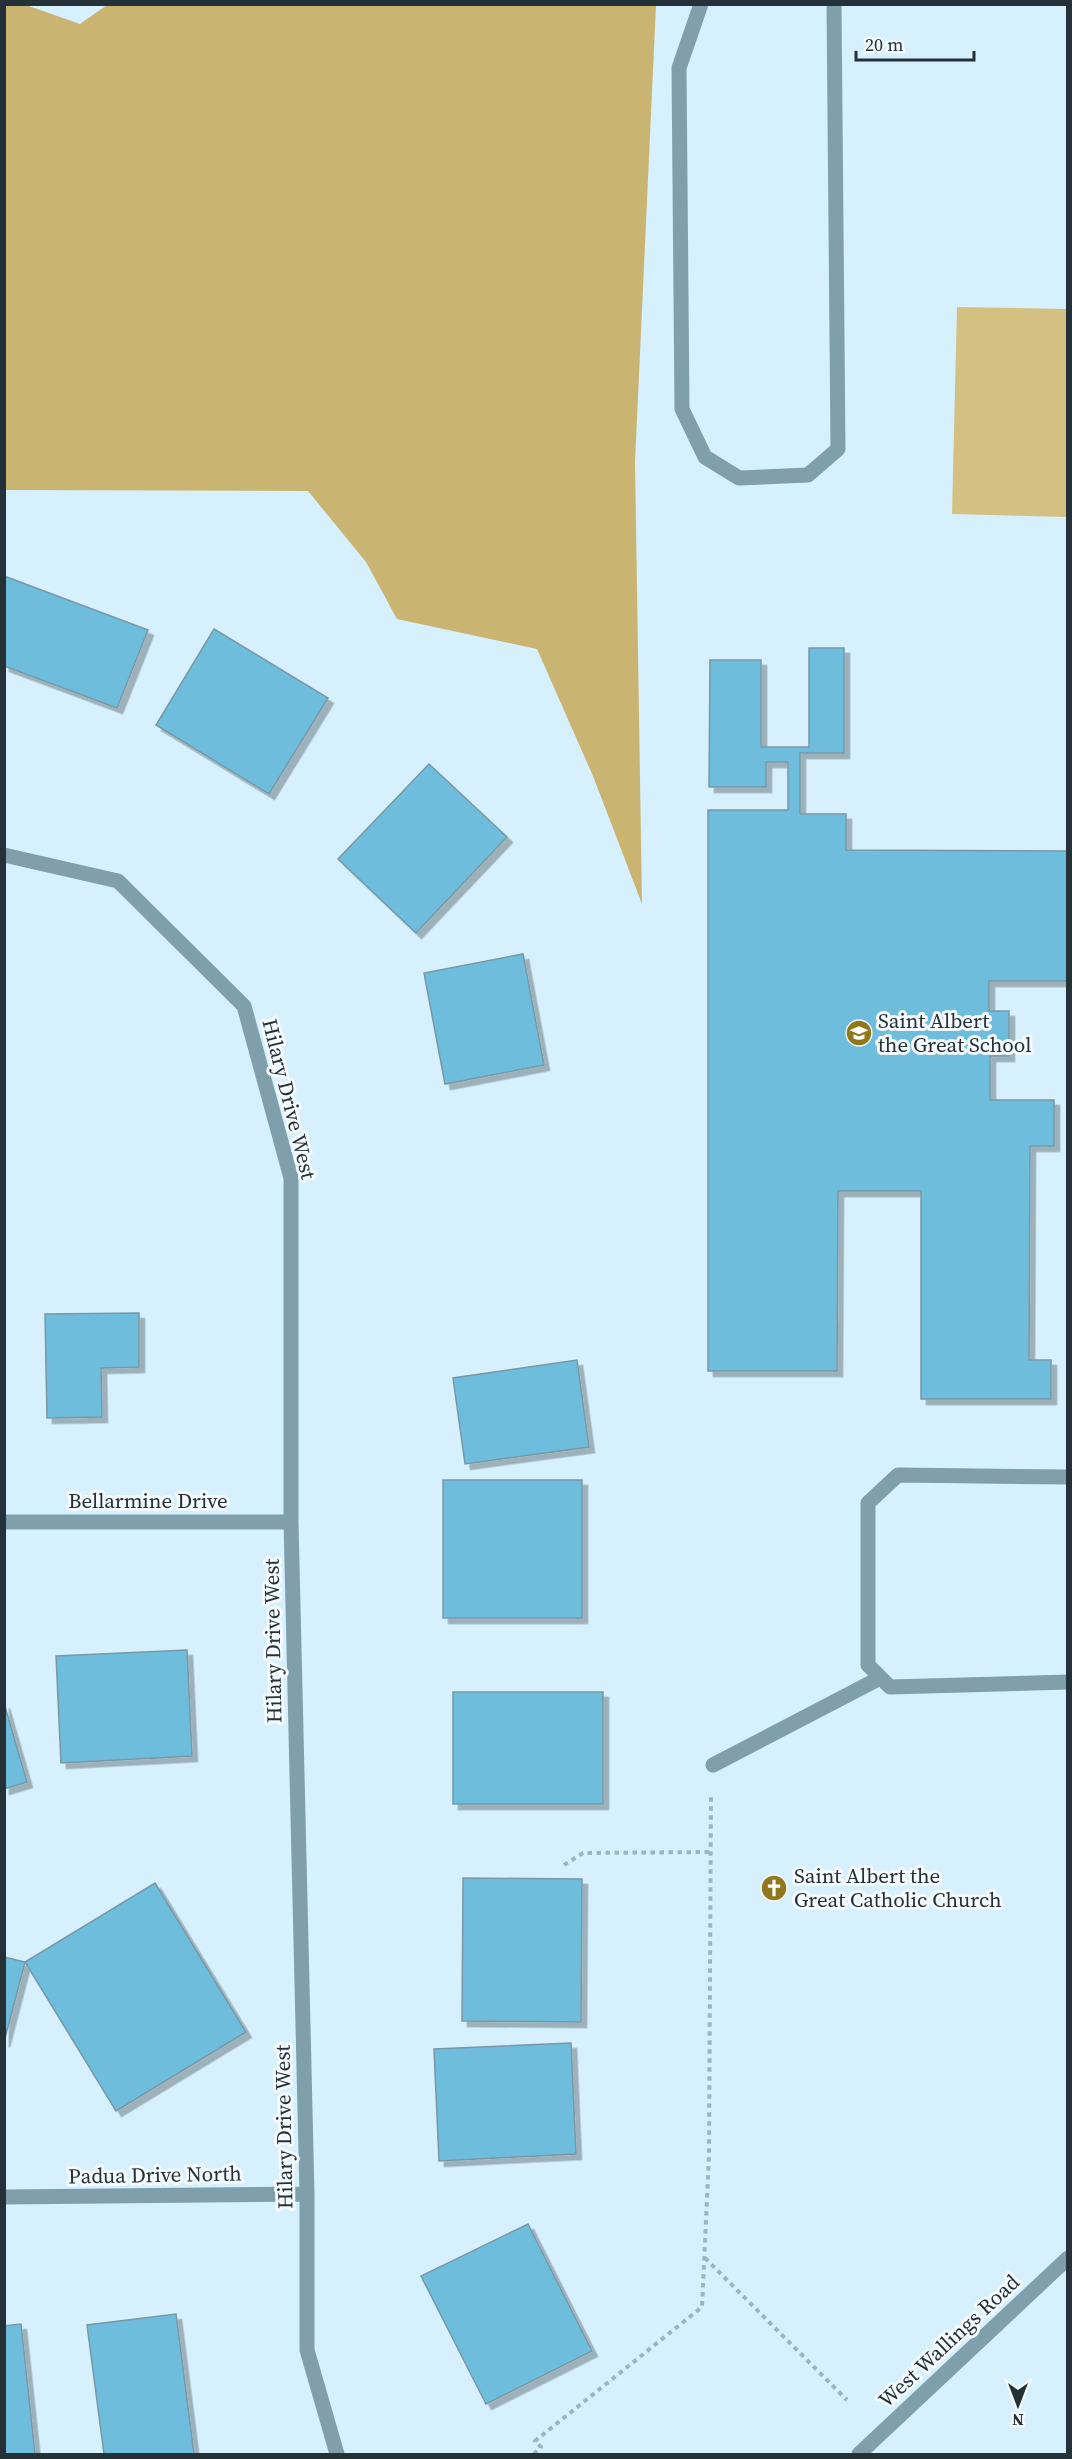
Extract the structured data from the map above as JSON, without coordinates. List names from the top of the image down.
{
  "streets": {
    "street": [
      "Hilary Drive West",
      "Bellarmine Drive",
      "Padua Drive North",
      "West Wallings Road"
    ]
  },
  "crossings": [
    ["Hilary Drive West", "Bellarmine Drive"],
    ["Hilary Drive West", "Padua Drive North"]
  ],
  "places": {
    "school or university": ["Saint Albert the Great School"],
    "church": ["Saint Albert the Great Catholic Church"]
  },
  "scale_bar": "20 m",
  "north": "bottom"
}
